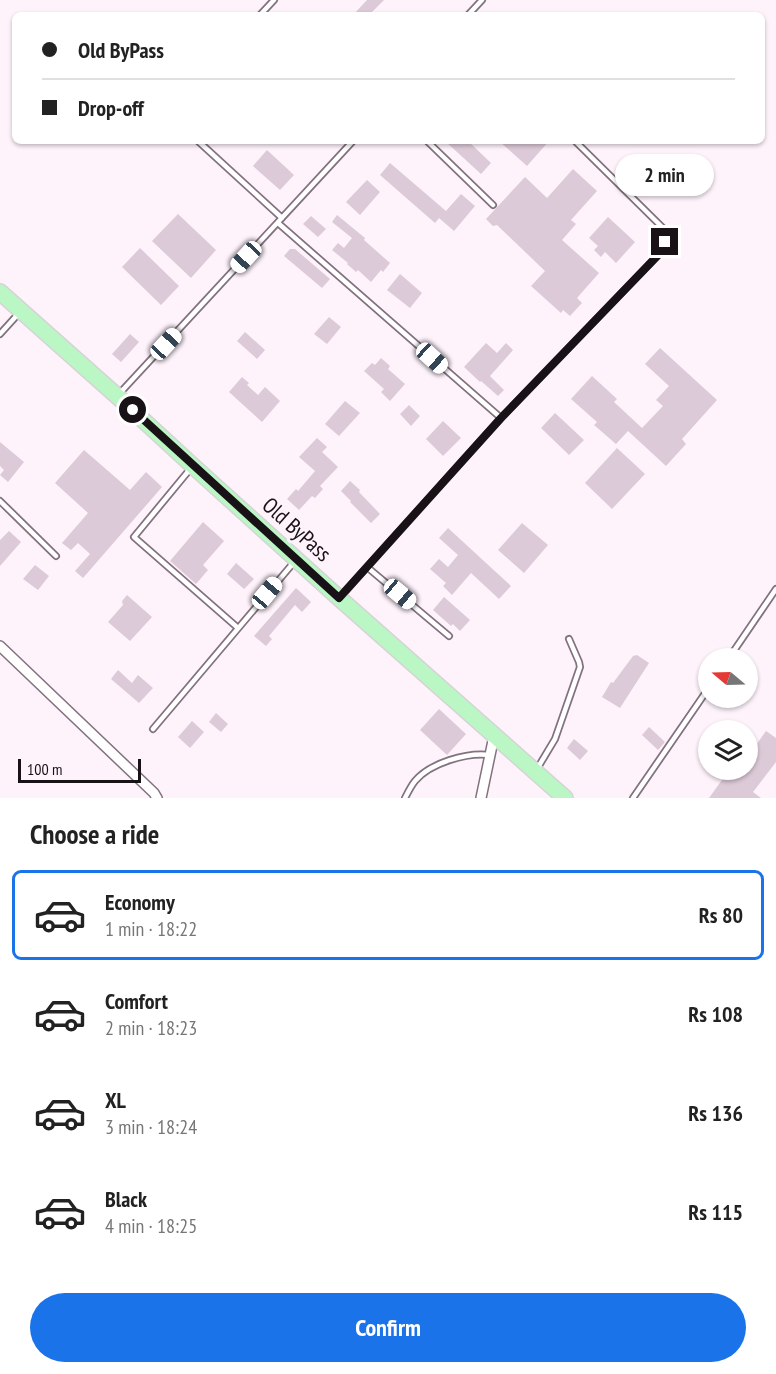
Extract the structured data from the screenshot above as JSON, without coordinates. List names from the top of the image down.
{
  "streets": {
    "main road": ["Old ByPass"]
  },
  "scale_bar": "100 m",
  "north": "left",
  "page": {
    "banner": ["Old ByPass", "Drop-off"],
    "bubble": "2 min",
    "scale": "100 m",
    "heading": "Choose a ride",
    "list": [
      {
        "name": "Economy",
        "note": "1 min · 18:22",
        "value": "Rs 80"
      },
      {
        "name": "Comfort",
        "note": "2 min · 18:23",
        "value": "Rs 108"
      },
      {
        "name": "XL",
        "note": "3 min · 18:24",
        "value": "Rs 136"
      },
      {
        "name": "Black",
        "note": "4 min · 18:25",
        "value": "Rs 115"
      }
    ],
    "buttons": "Confirm"
  }
}
